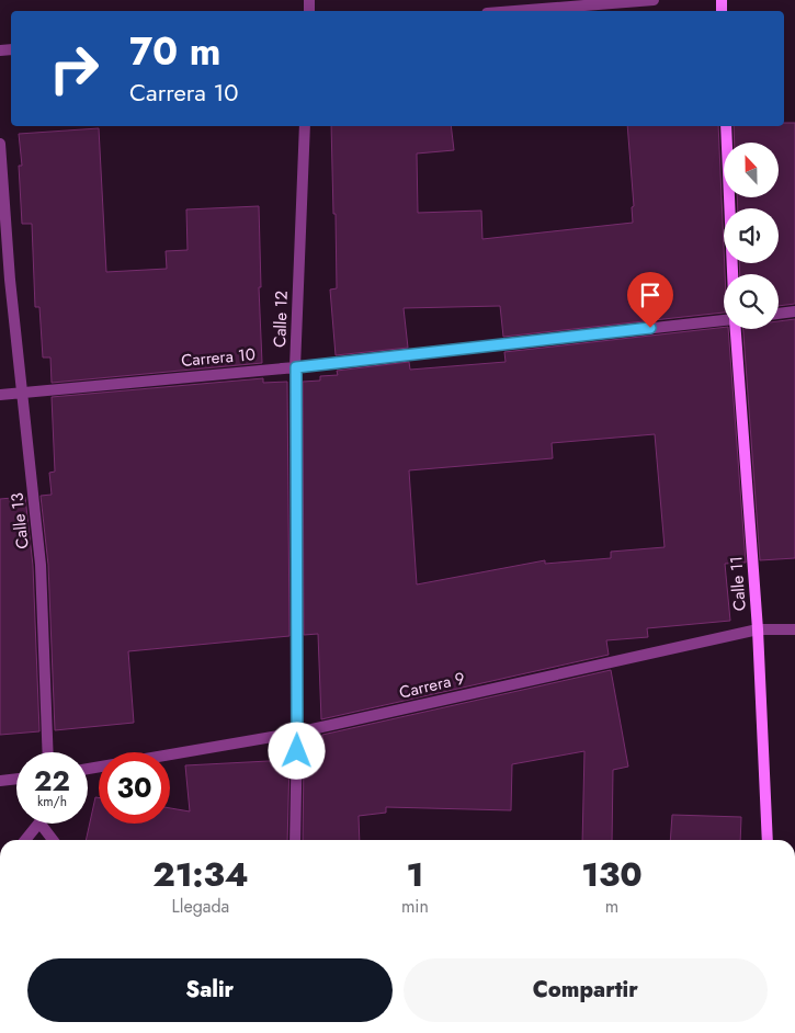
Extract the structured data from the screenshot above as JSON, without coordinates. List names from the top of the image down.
{
  "streets": {
    "main road": ["Calle 11"],
    "street": [
      "Calle 12",
      "Carrera 10",
      "Calle 13",
      "Carrera 9"
    ]
  },
  "crossings": [
    ["Calle 12", "Carrera 10"],
    ["Calle 12", "Carrera 9"],
    ["Carrera 10", "Calle 13"],
    ["Calle 11", "Carrera 9"]
  ],
  "north": "top",
  "page": {
    "turn": ["70 m", "Carrera 10"],
    "speed": "22 km/h",
    "limit": "30",
    "eta": [
      "21:34",
      "Llegada",
      "1",
      "min",
      "130",
      "m"
    ],
    "buttons": ["Salir", "Compartir"]
  }
}
